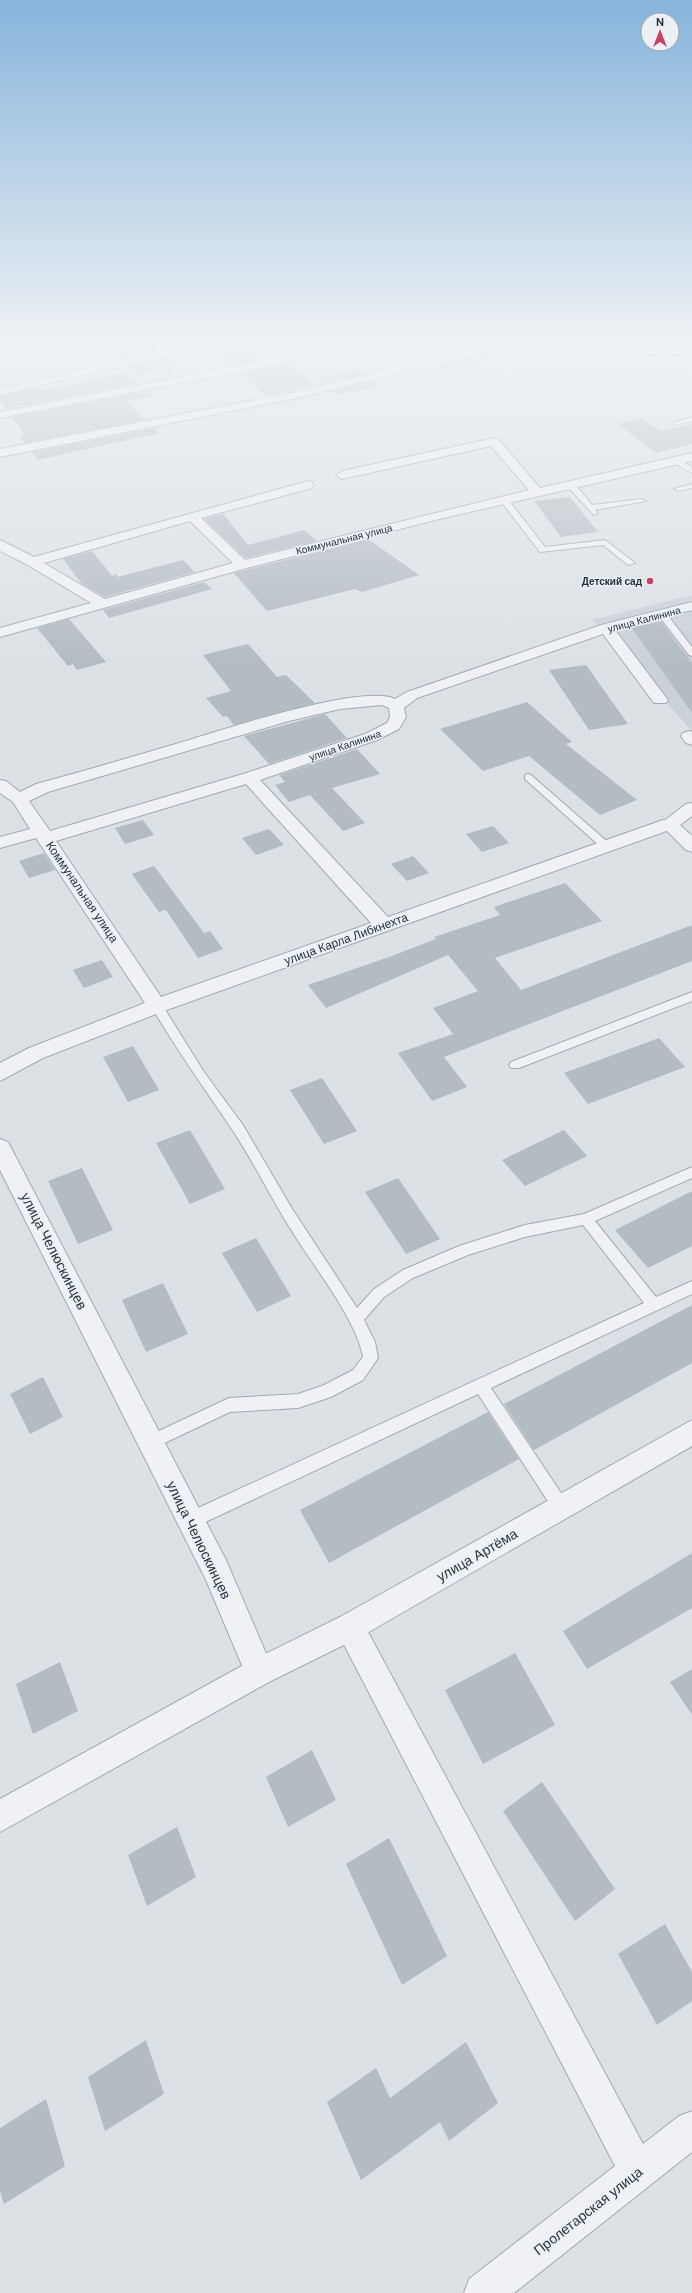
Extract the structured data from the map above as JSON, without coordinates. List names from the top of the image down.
{
  "streets": {
    "street": [
      "Коммунальная улица",
      "улица Калинина",
      "улица Карла Либкнехта",
      "улица Челюскинцев",
      "улица Артёма",
      "Пролетарская улица"
    ]
  },
  "crossings": [
    ["Коммунальная улица", "улица Калинина"],
    ["Коммунальная улица", "улица Карла Либкнехта"],
    ["улица Челюскинцев", "улица Артёма"]
  ],
  "places": ["Детский сад"],
  "north": "top"
}
